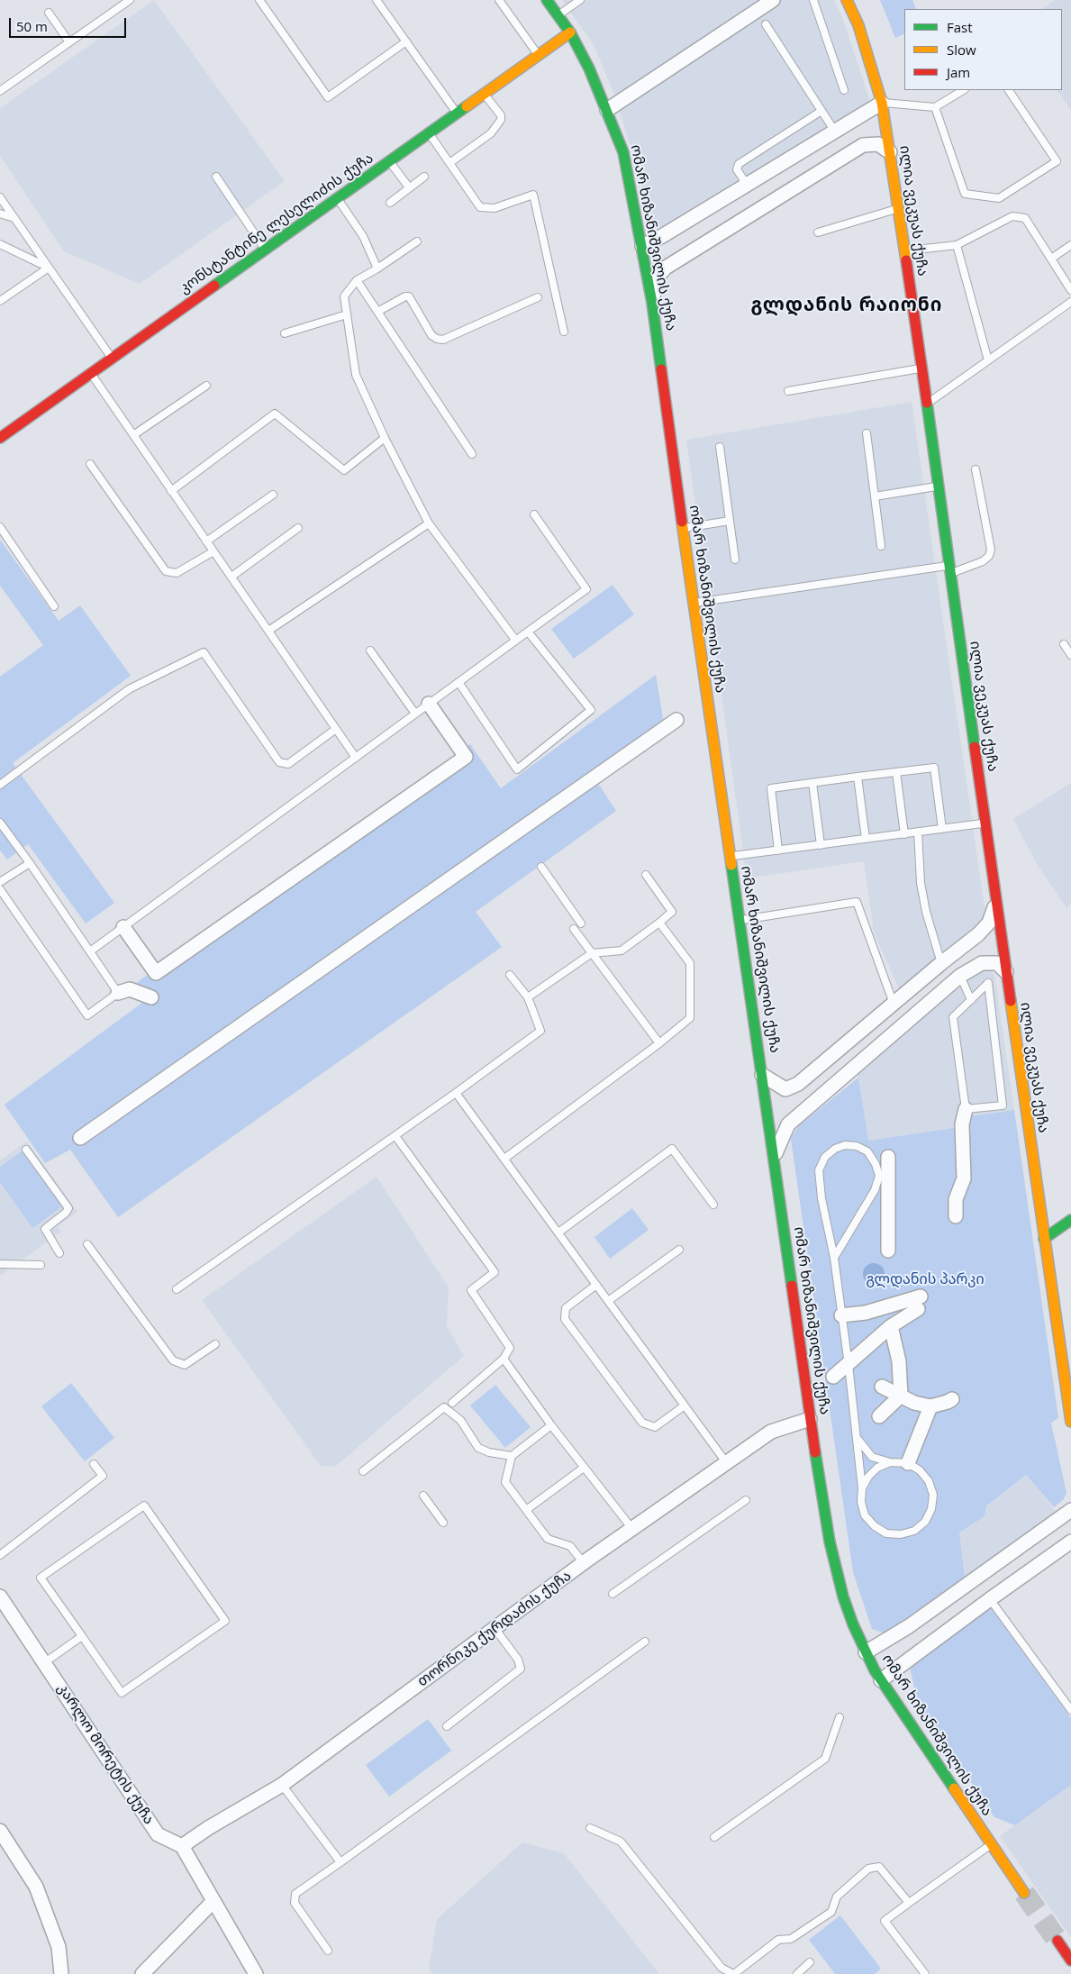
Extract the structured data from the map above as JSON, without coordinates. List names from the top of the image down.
{
  "streets": {
    "main road": ["ილია ვეკუას ქუჩა", "კონსტანტინე ლესელიძის ქუჩა", "ომარ ხიზანიშვილის ქუჩა"],
    "street": ["თორნიკე ქურდაძის ქუჩა", "კარლო მორეტის ქუჩა"]
  },
  "crossings": [
    ["კონსტანტინე ლესელიძის ქუჩა", "ომარ ხიზანიშვილის ქუჩა"],
    ["ომარ ხიზანიშვილის ქუჩა", "თორნიკე ქურდაძის ქუჩა"],
    ["თორნიკე ქურდაძის ქუჩა", "კარლო მორეტის ქუჩა"]
  ],
  "districts": ["გლდანის რაიონი"],
  "parks": ["გლდანის პარკი"],
  "legend": ["Fast", "Slow", "Jam"],
  "scale_bar": "50 m"
}
